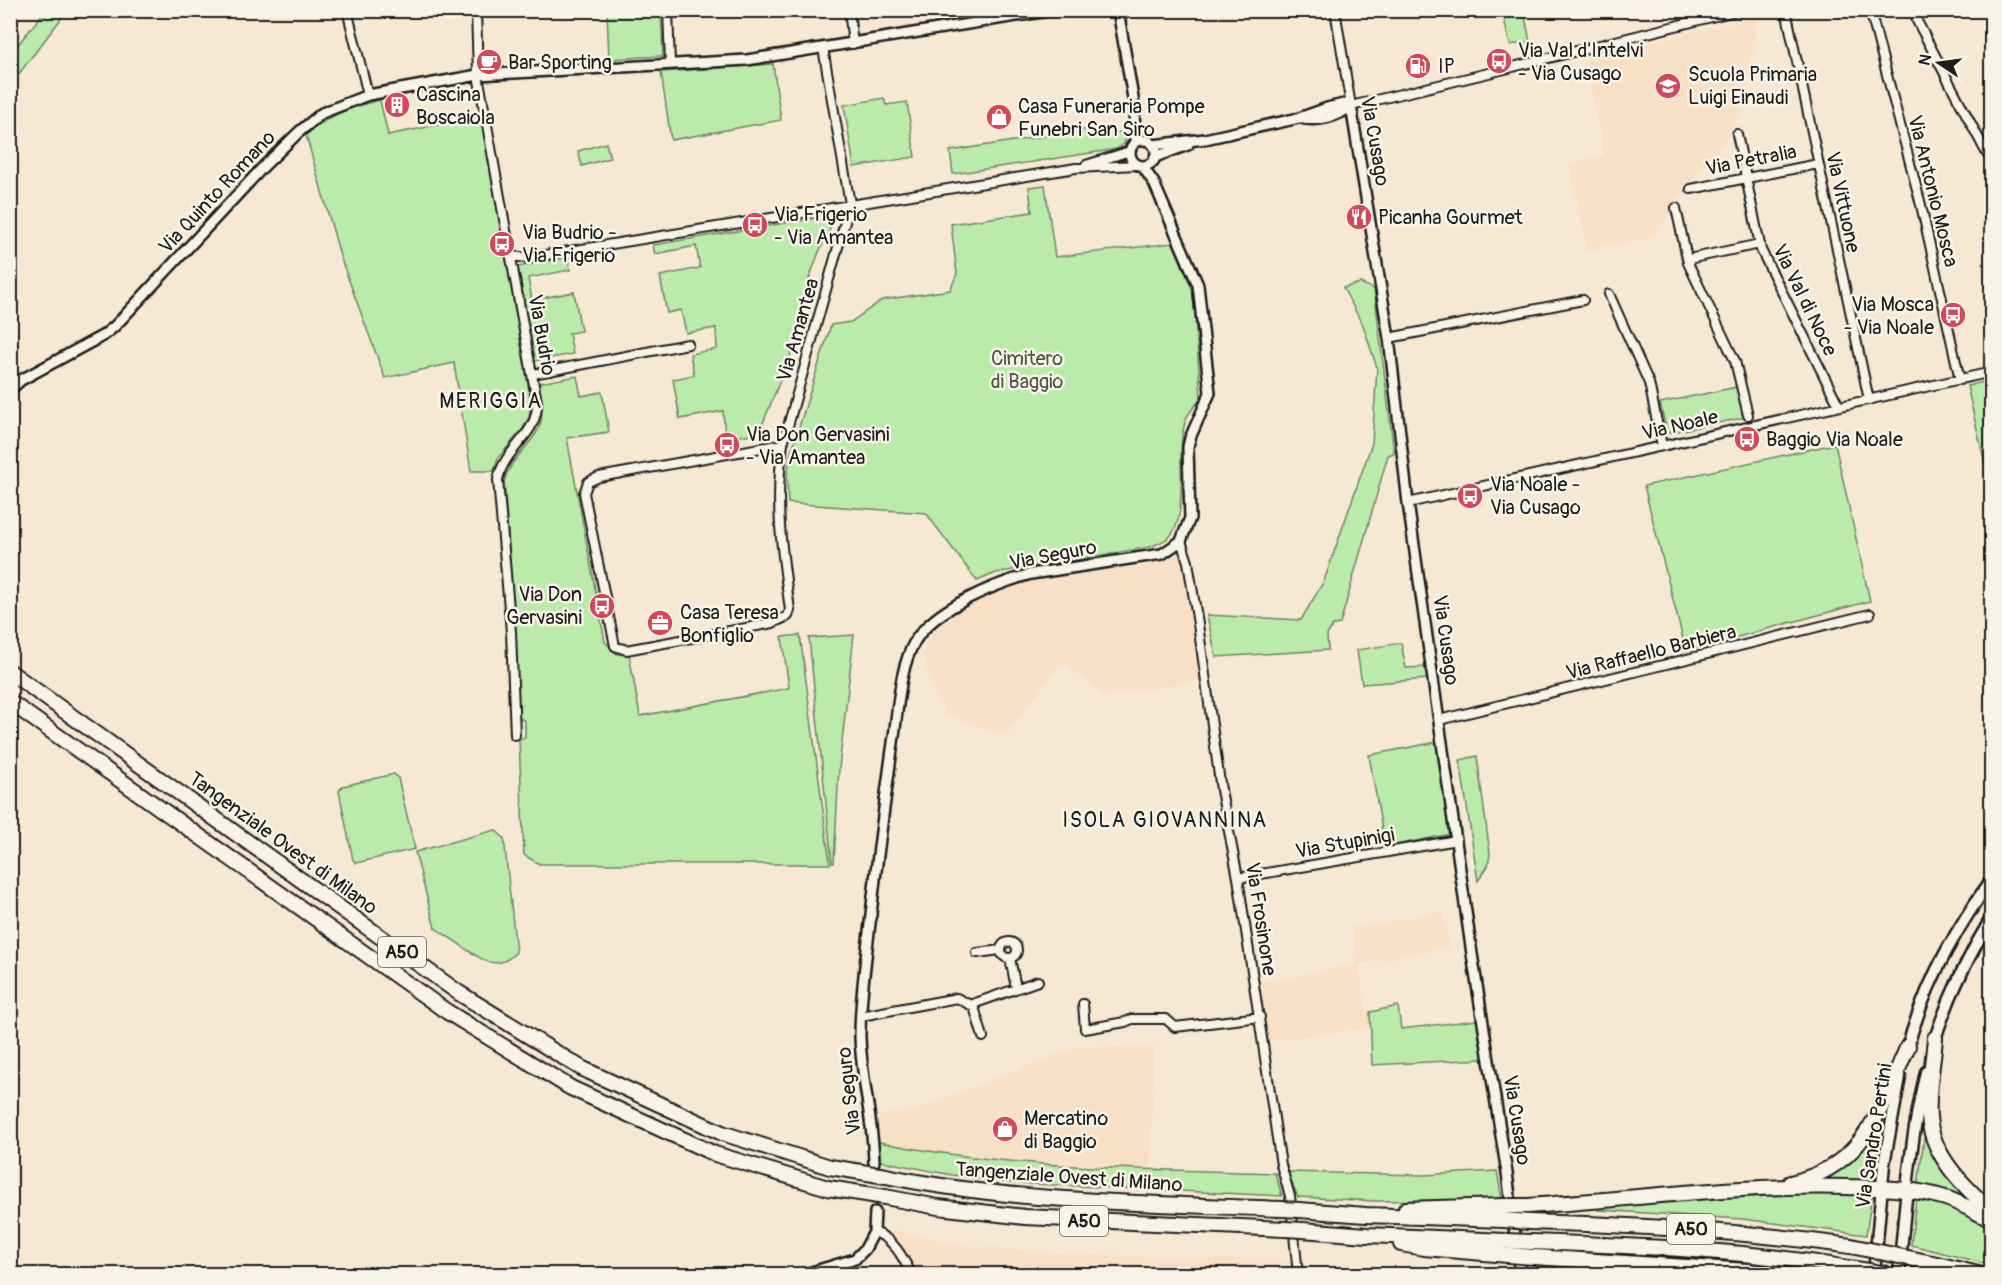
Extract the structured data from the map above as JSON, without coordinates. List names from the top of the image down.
{
  "streets": {
    "highway": ["Tangenziale Ovest di Milano", "A50"],
    "main road": ["Via Sandro Pertini"],
    "street": [
      "Via Cusago",
      "Via Petralia",
      "Via Antonio Mosca",
      "Via Quinto Romano",
      "Via Vittuone",
      "Via Val di Noce",
      "Via Amantea",
      "Via Budrio",
      "Via Noale",
      "Via Seguro",
      "Via Raffaello Barbiera",
      "Via Stupinigi",
      "Via Frosinone"
    ]
  },
  "crossings": [
    ["Via Cusago", "Via Noale"],
    ["Via Cusago", "Via Raffaello Barbiera"],
    ["Via Cusago", "Via Stupinigi"],
    ["Via Petralia", "Via Vittuone"],
    ["Via Petralia", "Via Val di Noce"],
    ["Via Antonio Mosca", "Via Noale"],
    ["Via Quinto Romano", "Via Amantea"],
    ["Via Quinto Romano", "Via Budrio"],
    ["Via Vittuone", "Via Noale"],
    ["Via Val di Noce", "Via Noale"],
    ["Via Seguro", "Via Frosinone"],
    ["Via Stupinigi", "Via Frosinone"]
  ],
  "districts": ["MERIGGIA", "ISOLA GIOVANNINA"],
  "parks": ["Cimitero di Baggio"],
  "places": {
    "bus stop": [
      "Via Val d'Intelvi - Via Cusago",
      "Via Frigerio - Via Amantea",
      "Via Budrio - Via Frigerio",
      "Via Mosca - Via Noale",
      "Baggio Via Noale",
      "Via Don Gervasini - Via Amantea",
      "Via Noale - Via Cusago",
      "Via Don Gervasini"
    ],
    "cafe": ["Bar Sporting"],
    "fuel station": ["IP"],
    "school or university": ["Scuola Primaria Luigi Einaudi"],
    "building": ["Cascina Boscaiola"],
    "shop": ["Casa Funeraria Pompe Funebri San Siro", "Mercatino di Baggio"],
    "restaurant": ["Picanha Gourmet"],
    "office": ["Casa Teresa Bonfiglio"]
  },
  "north": "left"
}
